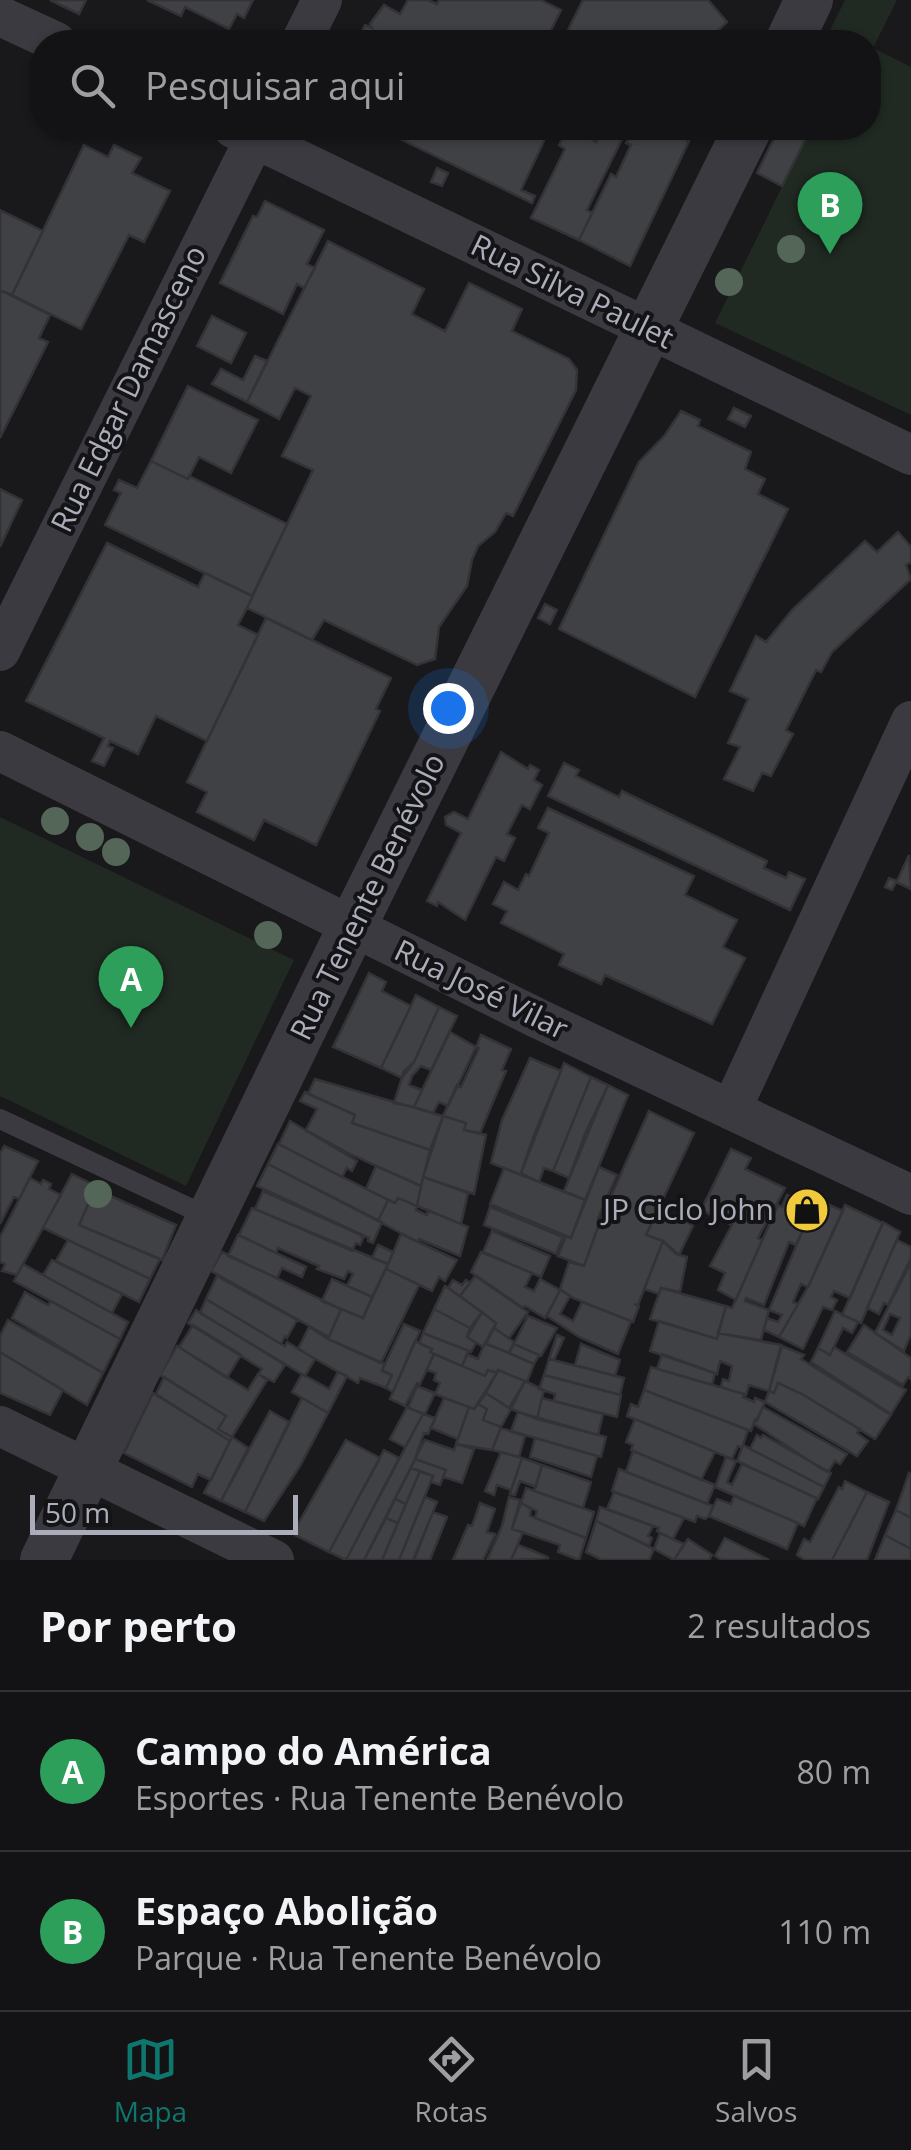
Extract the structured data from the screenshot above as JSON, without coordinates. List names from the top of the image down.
{
  "streets": {
    "street": [
      "Rua Silva Paulet",
      "Rua Edgar Damasceno",
      "Rua Tenente Benévolo",
      "Rua José Vilar"
    ]
  },
  "crossings": [
    ["Rua Silva Paulet", "Rua Tenente Benévolo"],
    ["Rua Tenente Benévolo", "Rua José Vilar"]
  ],
  "places": {
    "shop": ["JP Ciclo John"]
  },
  "scale_bar": "50 m",
  "page": {
    "search": "Pesquisar aqui",
    "pins": ["B", "A"],
    "scale": "50 m",
    "heading": ["Por perto", "2 resultados"],
    "list": [
      {
        "mark": "A",
        "name": "Campo do América",
        "note": "Esportes · Rua Tenente Benévolo",
        "value": "80 m"
      },
      {
        "mark": "B",
        "name": "Espaço Abolição",
        "note": "Parque · Rua Tenente Benévolo",
        "value": "110 m"
      }
    ],
    "nav": ["Mapa", "Rotas", "Salvos"]
  }
}
